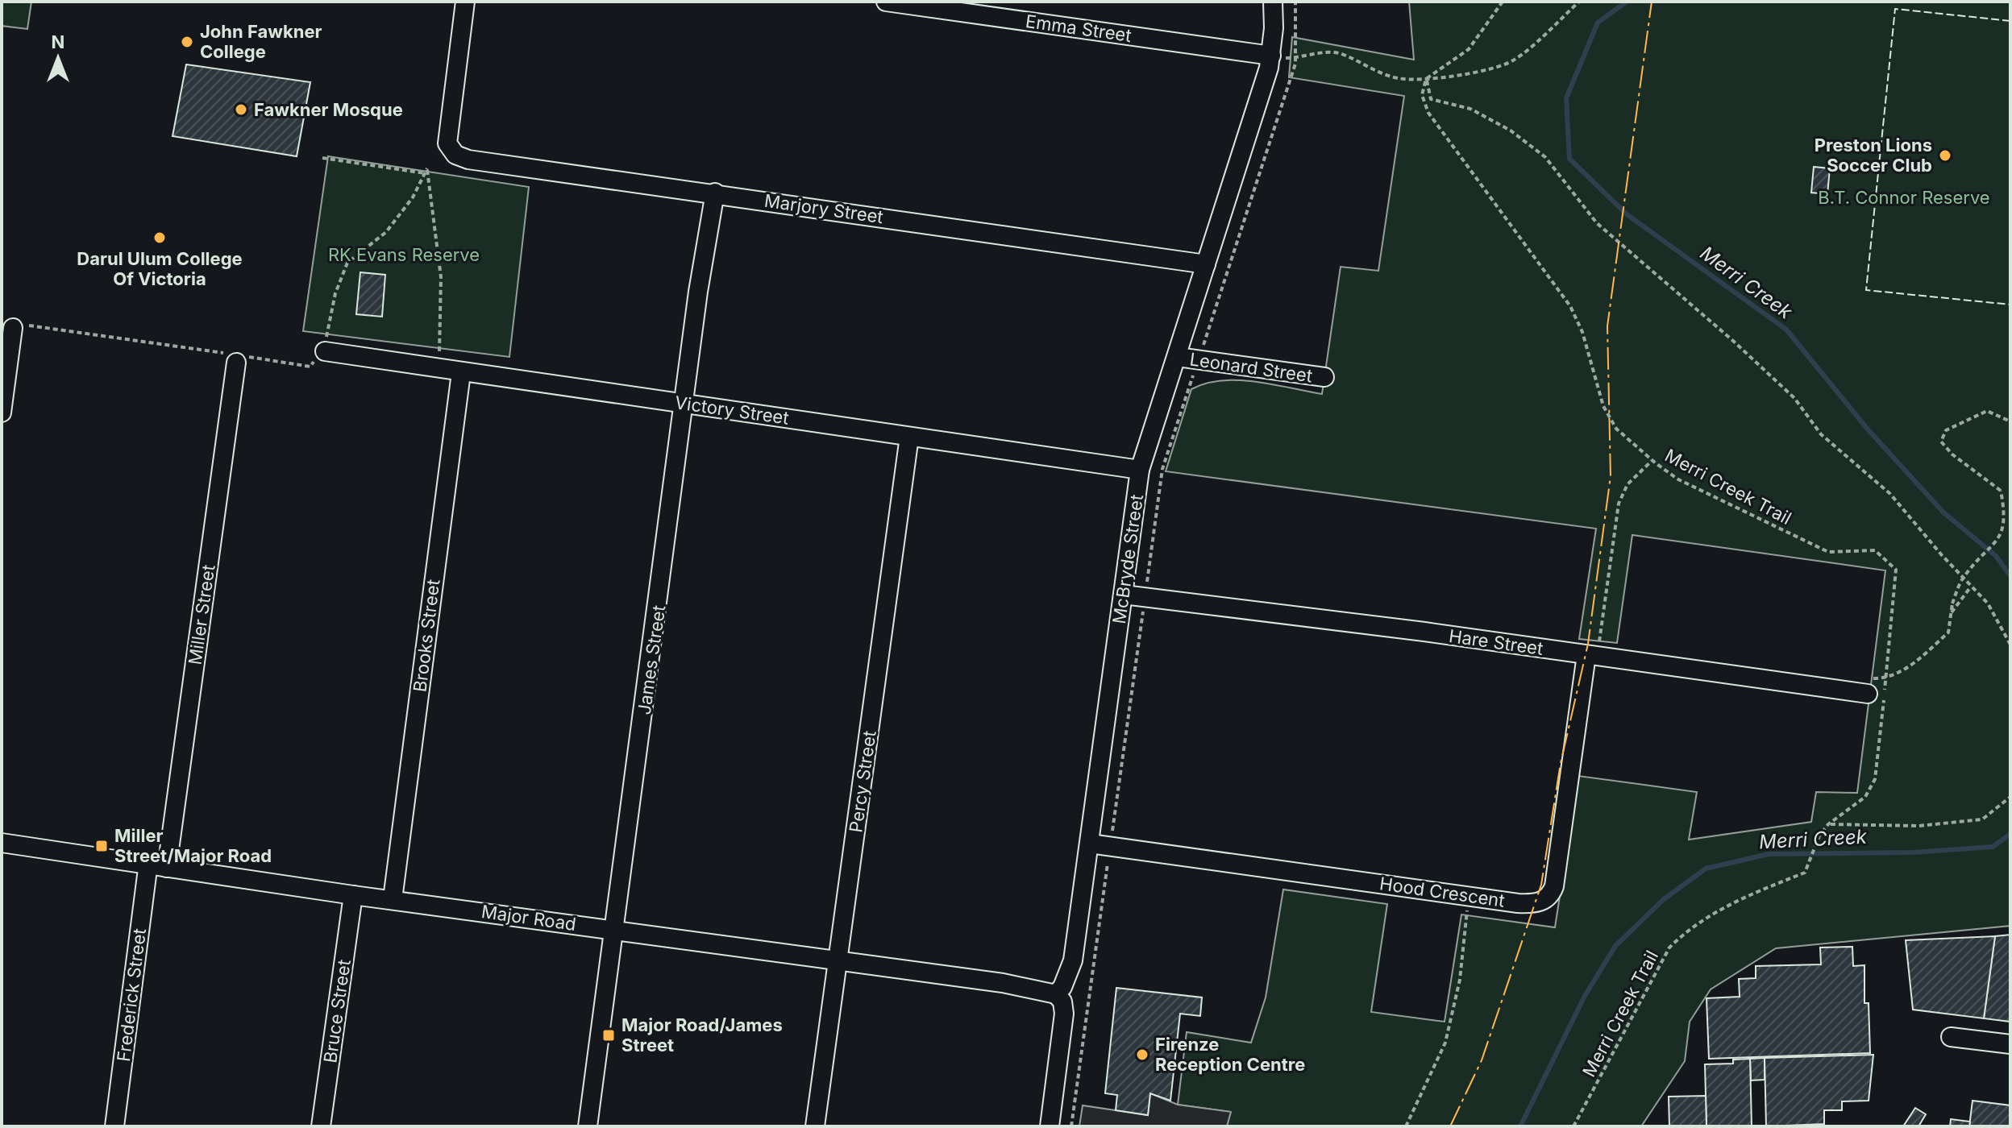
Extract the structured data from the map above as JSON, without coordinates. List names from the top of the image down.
{
  "streets": {
    "street": [
      "Emma Street",
      "Marjory Street",
      "Leonard Street",
      "Victory Street",
      "McBryde Street",
      "Miller Street",
      "Brooks Street",
      "Hare Street",
      "James Street",
      "Percy Street",
      "Hood Crescent",
      "Major Road",
      "Frederick Street",
      "Bruce Street"
    ],
    "path": ["Merri Creek Trail"]
  },
  "crossings": [
    ["Emma Street", "McBryde Street"],
    ["Marjory Street", "McBryde Street"],
    ["Marjory Street", "James Street"],
    ["Leonard Street", "McBryde Street"],
    ["Victory Street", "McBryde Street"],
    ["Victory Street", "Brooks Street"],
    ["Victory Street", "James Street"],
    ["Victory Street", "Percy Street"],
    ["McBryde Street", "Hare Street"],
    ["McBryde Street", "Hood Crescent"],
    ["McBryde Street", "Major Road"],
    ["Miller Street", "Major Road"],
    ["Brooks Street", "Major Road"],
    ["Hare Street", "Hood Crescent"],
    ["James Street", "Major Road"],
    ["Percy Street", "Major Road"],
    ["Major Road", "Frederick Street"],
    ["Major Road", "Bruce Street"]
  ],
  "water": ["Merri Creek"],
  "parks": ["B.T. Connor Reserve", "RK Evans Reserve"],
  "places": {
    "other": [
      "John Fawkner College",
      "Fawkner Mosque",
      "Preston Lions Soccer Club",
      "Darul Ulum College Of Victoria",
      "Firenze Reception Centre"
    ],
    "transit": ["Miller Street/Major Road", "Major Road/James Street"]
  },
  "north": "top"
}
